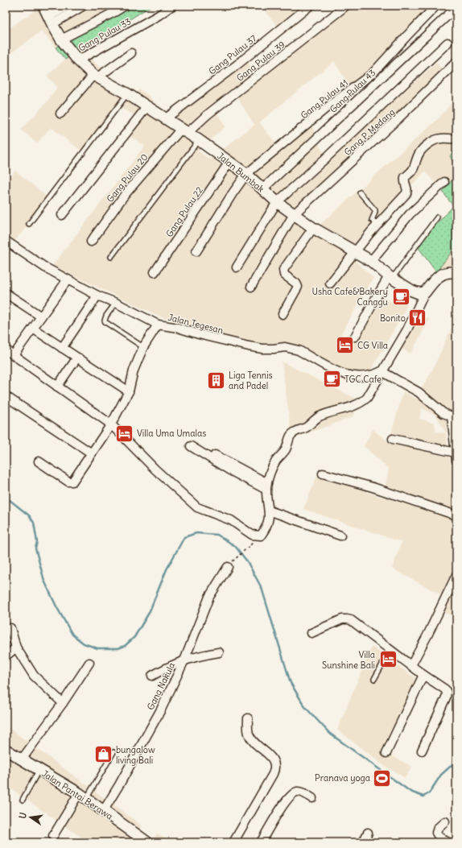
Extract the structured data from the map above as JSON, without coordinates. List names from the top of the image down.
{
  "streets": {
    "street": [
      "Gang Pulau 33",
      "Gang Pulau 37",
      "Gang Pulau 39",
      "Gang Pulau 43",
      "Gang Pulau 41",
      "Gang P. Medang",
      "Jalan Bumbak",
      "Gang Pulau 20",
      "Gang Pulau 22",
      "Jalan Tegesan",
      "Gang Nakula",
      "Jalan Pantai Berawa"
    ]
  },
  "crossings": [
    ["Gang Pulau 33", "Jalan Bumbak"],
    ["Gang Pulau 37", "Jalan Bumbak"],
    ["Gang Pulau 39", "Jalan Bumbak"],
    ["Gang Pulau 39", "Gang Pulau 20"],
    ["Gang Pulau 43", "Jalan Bumbak"],
    ["Gang Pulau 41", "Jalan Bumbak"],
    ["Gang P. Medang", "Jalan Bumbak"],
    ["Jalan Bumbak", "Gang Pulau 20"],
    ["Jalan Bumbak", "Gang Pulau 22"],
    ["Gang Nakula", "Jalan Pantai Berawa"]
  ],
  "places": {
    "cafe": ["Usha Cafe&Bakery Canggu", "TGC Cafe"],
    "restaurant": ["Bonito"],
    "hotel": ["CG Villa", "Villa Uma Umalas", "Villa Sunshine Bali"],
    "building": ["Liga Tennis and Padel"],
    "shop": ["bungalow living Bali"],
    "sports": ["Pranava yoga"]
  },
  "north": "left"
}
